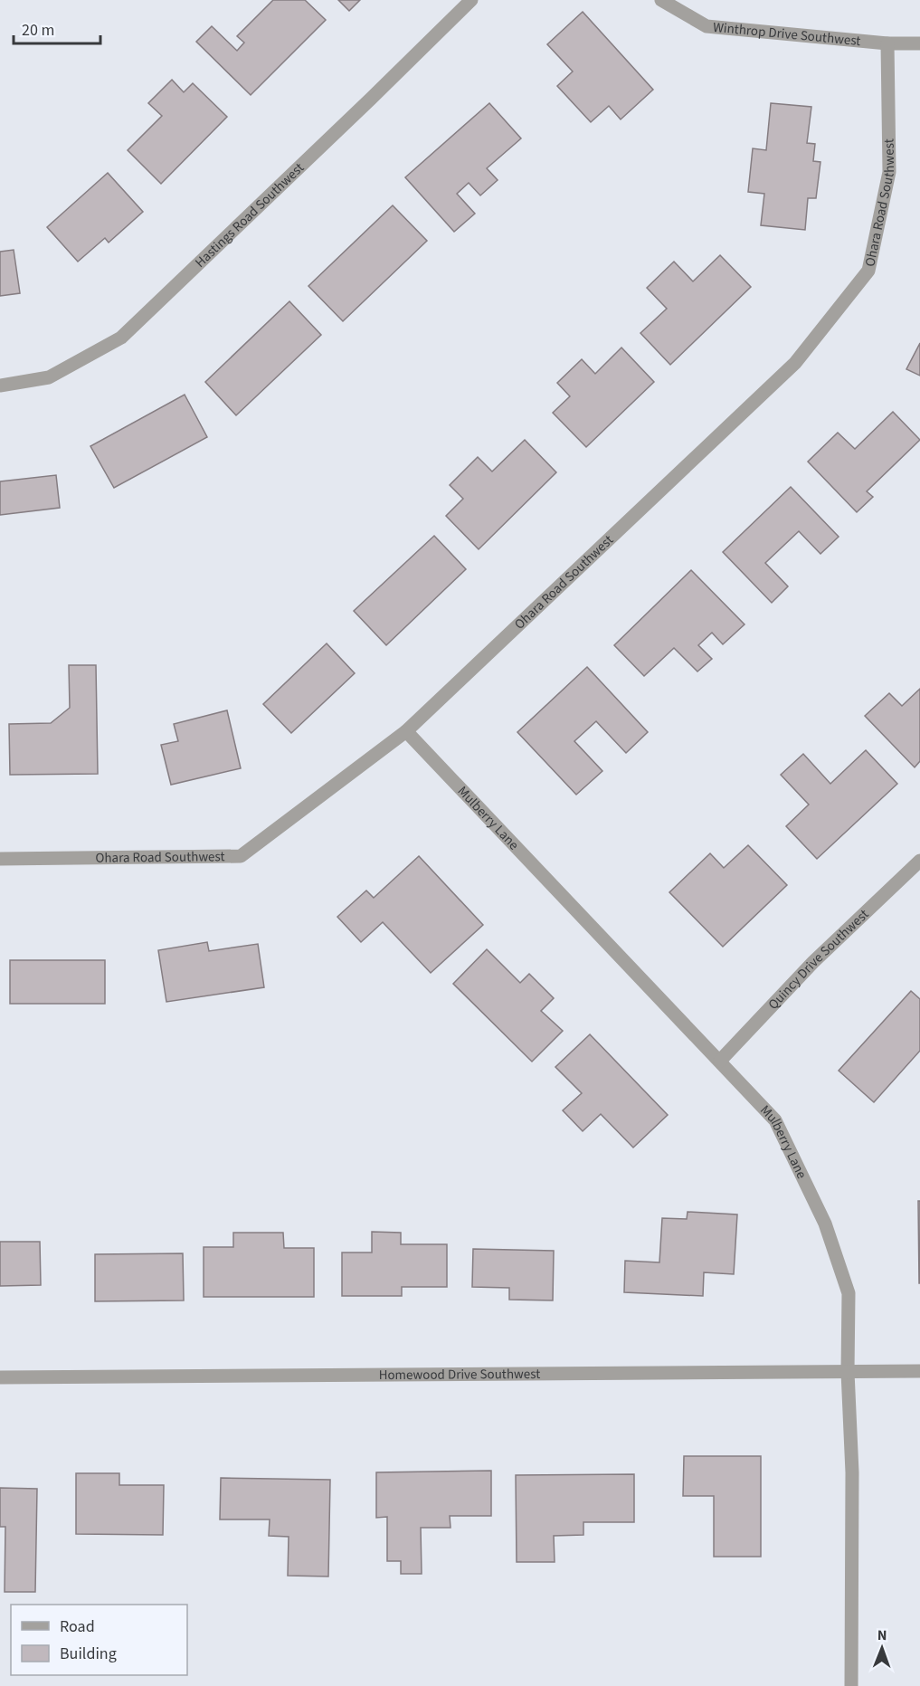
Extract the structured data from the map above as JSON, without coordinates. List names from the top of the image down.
{
  "streets": {
    "street": [
      "Winthrop Drive Southwest",
      "Ohara Road Southwest",
      "Hastings Road Southwest",
      "Mulberry Lane",
      "Quincy Drive Southwest",
      "Homewood Drive Southwest"
    ]
  },
  "crossings": [
    ["Winthrop Drive Southwest", "Ohara Road Southwest"],
    ["Ohara Road Southwest", "Mulberry Lane"],
    ["Mulberry Lane", "Quincy Drive Southwest"],
    ["Mulberry Lane", "Homewood Drive Southwest"]
  ],
  "legend": ["Road", "Building"],
  "scale_bar": "20 m",
  "north": "top"
}
